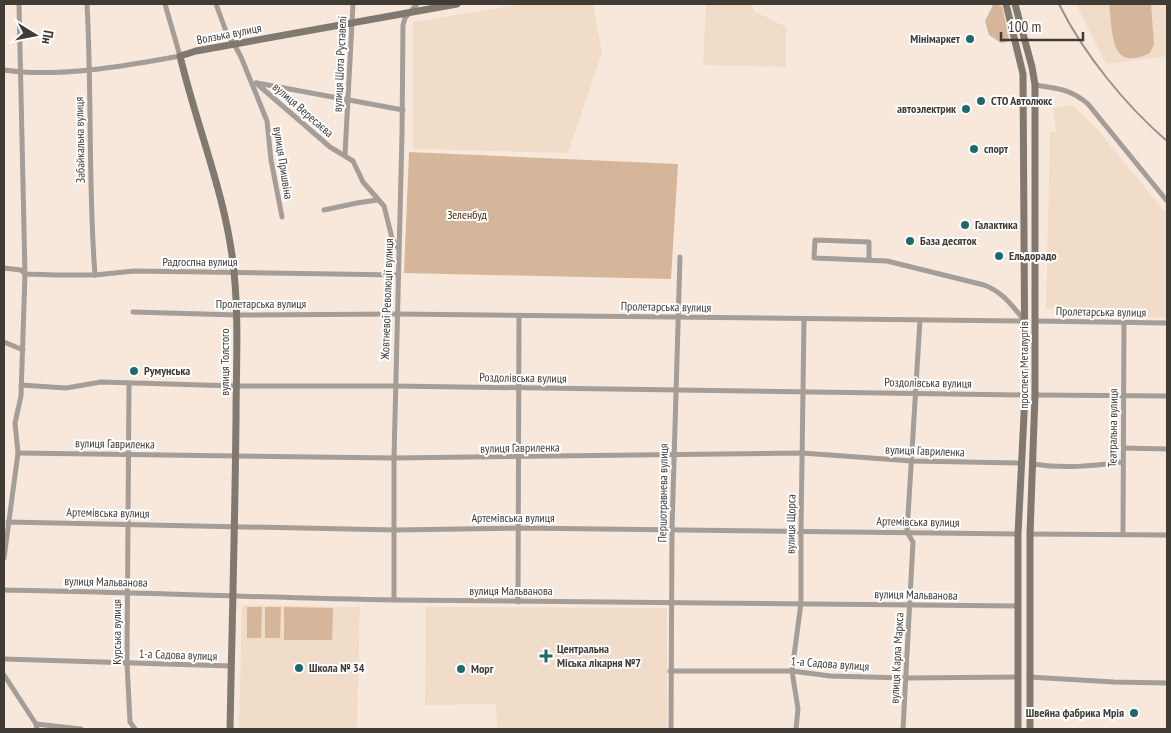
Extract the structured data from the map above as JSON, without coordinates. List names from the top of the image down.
{
  "streets": {
    "street": [
      "Волзька вулиця",
      "вулиця Шота Руставелі",
      "вулиця Вересаєва",
      "Забайкальна вулиця",
      "вулиця Пришвіна",
      "Радгоспна вулиця",
      "Жовтневої Революції вулиця",
      "Пролетарська вулиця",
      "вулиця Толстого",
      "проспект Металургів",
      "Роздолівська вулиця",
      "Театральна вулиця",
      "вулиця Гавриленка",
      "Першотравнева вулиця",
      "Артемівська вулиця",
      "вулиця Щорса",
      "вулиця Мальванова",
      "Курська вулиця",
      "1-а Садова вулиця",
      "вулиця Карла Маркса"
    ]
  },
  "crossings": [
    ["Волзька вулиця", "вулиця Шота Руставелі"],
    ["Волзька вулиця", "Забайкальна вулиця"],
    ["Волзька вулиця", "вулиця Пришвіна"],
    ["Волзька вулиця", "Жовтневої Революції вулиця"],
    ["Волзька вулиця", "вулиця Толстого"],
    ["вулиця Шота Руставелі", "вулиця Вересаєва"],
    ["вулиця Вересаєва", "вулиця Пришвіна"],
    ["вулиця Вересаєва", "Жовтневої Революції вулиця"],
    ["Забайкальна вулиця", "Радгоспна вулиця"],
    ["Радгоспна вулиця", "Жовтневої Революції вулиця"],
    ["Радгоспна вулиця", "вулиця Толстого"],
    ["Жовтневої Революції вулиця", "Пролетарська вулиця"],
    ["Жовтневої Революції вулиця", "Роздолівська вулиця"],
    ["Жовтневої Революції вулиця", "вулиця Гавриленка"],
    ["Жовтневої Революції вулиця", "Артемівська вулиця"],
    ["Жовтневої Революції вулиця", "вулиця Мальванова"],
    ["Пролетарська вулиця", "вулиця Толстого"],
    ["Пролетарська вулиця", "проспект Металургів"],
    ["Пролетарська вулиця", "Театральна вулиця"],
    ["Пролетарська вулиця", "Першотравнева вулиця"],
    ["Пролетарська вулиця", "вулиця Щорса"],
    ["Пролетарська вулиця", "вулиця Карла Маркса"],
    ["вулиця Толстого", "Роздолівська вулиця"],
    ["вулиця Толстого", "вулиця Гавриленка"],
    ["вулиця Толстого", "Артемівська вулиця"],
    ["вулиця Толстого", "вулиця Мальванова"],
    ["вулиця Толстого", "1-а Садова вулиця"],
    ["проспект Металургів", "Роздолівська вулиця"],
    ["проспект Металургів", "вулиця Гавриленка"],
    ["проспект Металургів", "Артемівська вулиця"],
    ["проспект Металургів", "вулиця Мальванова"],
    ["проспект Металургів", "1-а Садова вулиця"],
    ["Роздолівська вулиця", "Першотравнева вулиця"],
    ["Роздолівська вулиця", "вулиця Щорса"],
    ["Роздолівська вулиця", "Курська вулиця"],
    ["Роздолівська вулиця", "вулиця Карла Маркса"],
    ["вулиця Гавриленка", "Першотравнева вулиця"],
    ["вулиця Гавриленка", "вулиця Щорса"],
    ["вулиця Гавриленка", "Курська вулиця"],
    ["вулиця Гавриленка", "вулиця Карла Маркса"],
    ["Першотравнева вулиця", "Артемівська вулиця"],
    ["Першотравнева вулиця", "вулиця Мальванова"],
    ["Першотравнева вулиця", "1-а Садова вулиця"],
    ["Артемівська вулиця", "вулиця Щорса"],
    ["Артемівська вулиця", "Курська вулиця"],
    ["Артемівська вулиця", "вулиця Карла Маркса"],
    ["вулиця Щорса", "вулиця Мальванова"],
    ["вулиця Щорса", "1-а Садова вулиця"],
    ["вулиця Мальванова", "Курська вулиця"],
    ["вулиця Мальванова", "вулиця Карла Маркса"],
    ["Курська вулиця", "1-а Садова вулиця"],
    ["1-а Садова вулиця", "вулиця Карла Маркса"]
  ],
  "parks": ["Зеленбуд"],
  "places": {
    "other": [
      "Мінімаркет",
      "СТО Автолюкс",
      "автоэлектрик",
      "спорт",
      "Галактика",
      "База десяток",
      "Ельдорадо",
      "Румунська",
      "Школа № 34",
      "Морг",
      "Швейна фабрика Мрія"
    ],
    "health": ["Центральна Міська лікарня №7"]
  },
  "scale_bar": "100 m",
  "north": "right"
}
